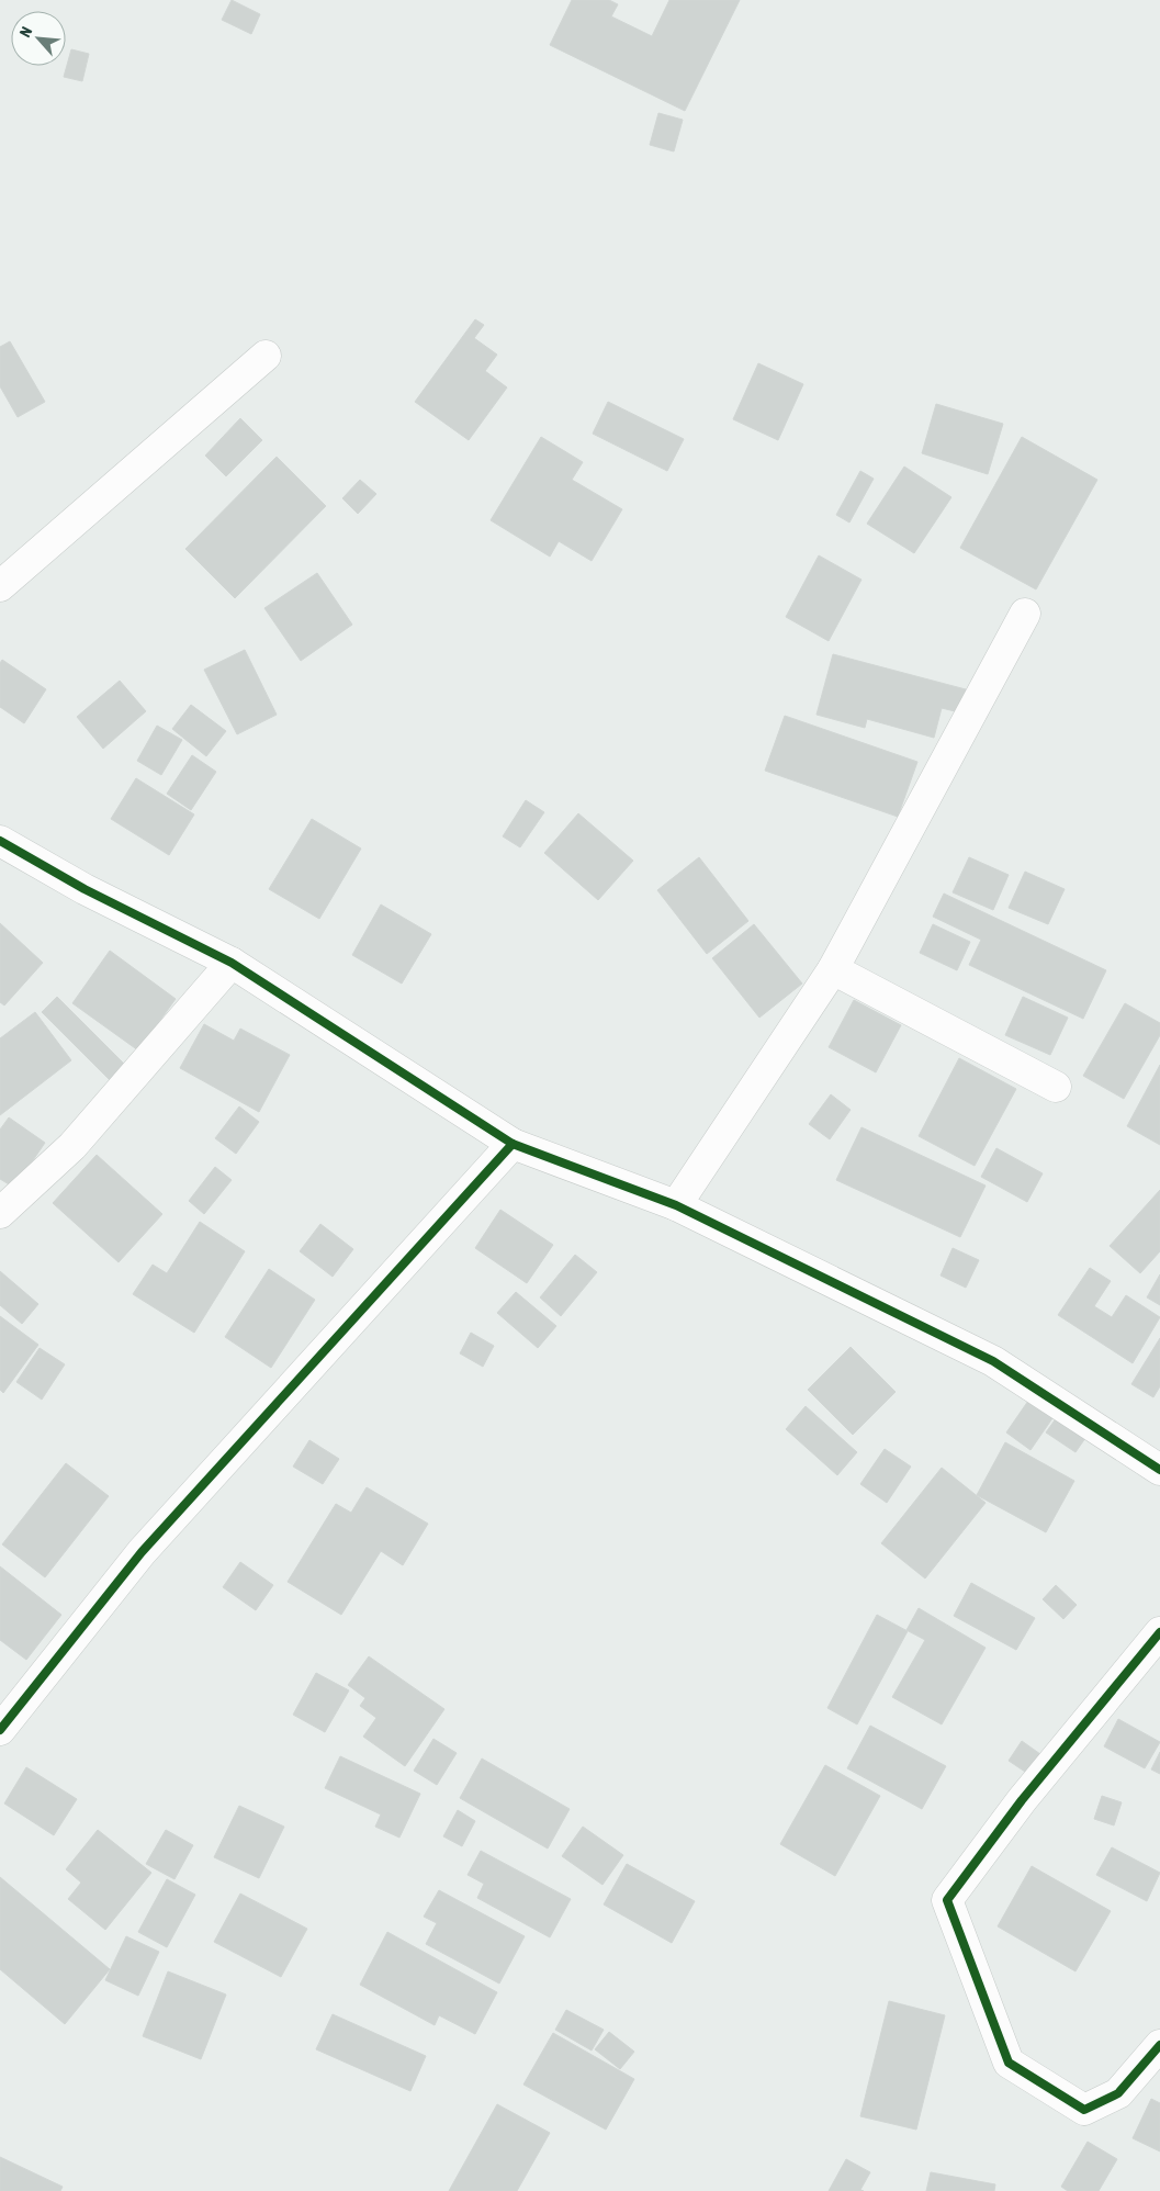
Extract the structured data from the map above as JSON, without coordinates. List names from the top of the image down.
{
  "north": "top left"
}
